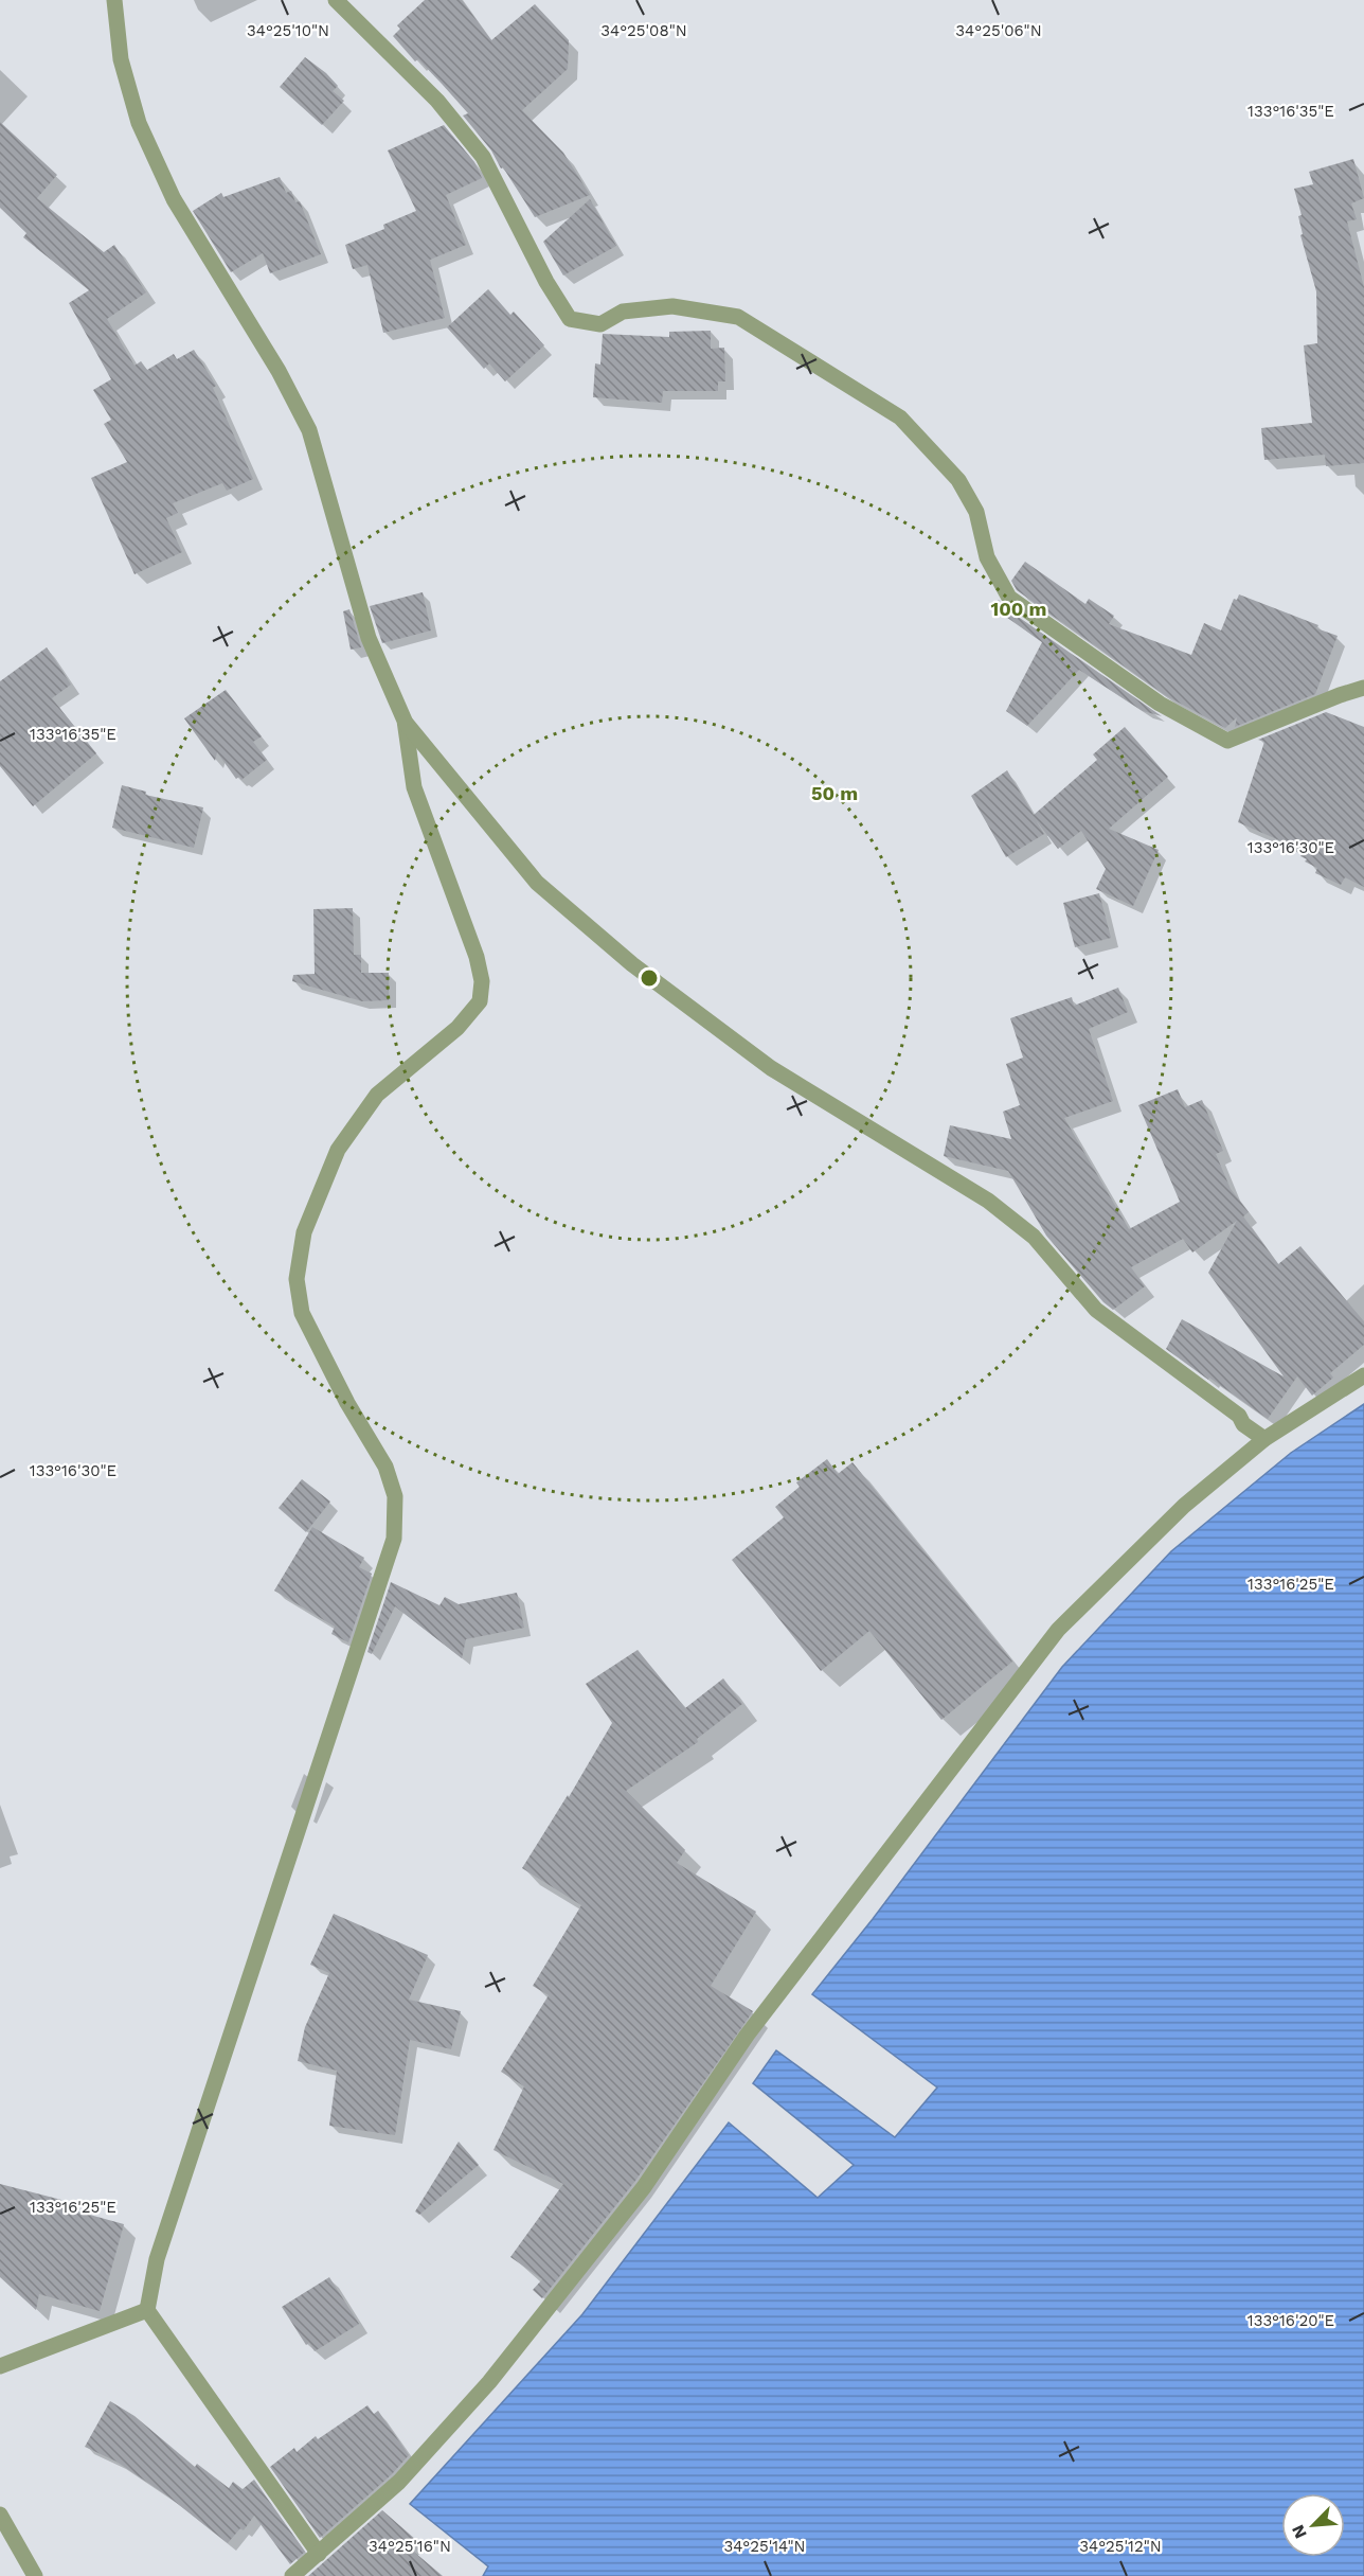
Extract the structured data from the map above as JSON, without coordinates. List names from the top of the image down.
{
  "north": "bottom left",
  "coordinates": [
    "34°25'10\"N",
    "34°25'08\"N",
    "34°25'06\"N",
    "133°16'35\"E",
    "133°16'30\"E",
    "133°16'25\"E",
    "133°16'20\"E",
    "34°25'16\"N",
    "34°25'14\"N",
    "34°25'12\"N"
  ],
  "rings": ["100 m", "50 m"]
}
